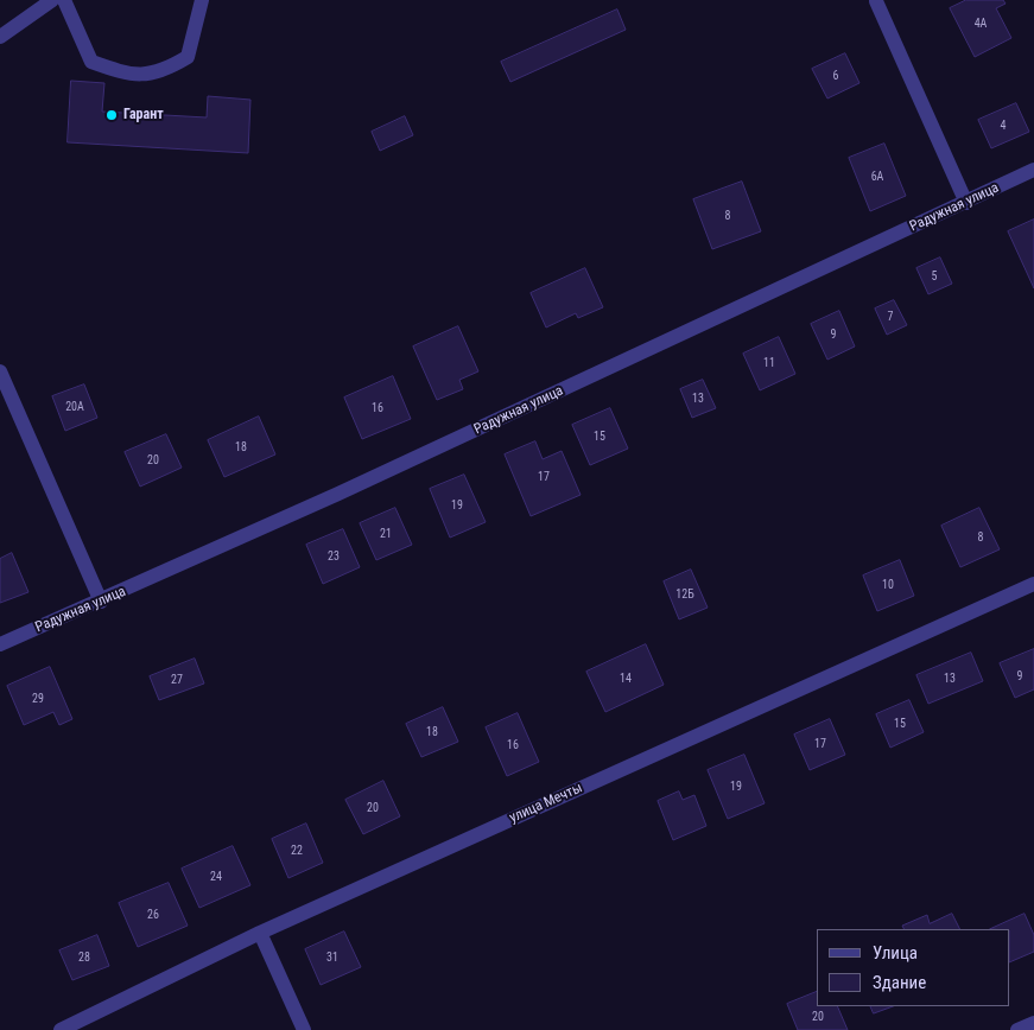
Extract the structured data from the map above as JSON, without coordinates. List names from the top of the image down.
{
  "streets": {
    "street": ["Радужная улица", "улица Мечты"]
  },
  "places": ["Гарант"],
  "house_numbers": [
    "4А",
    "6",
    "4",
    "6А",
    "8",
    "5",
    "7",
    "9",
    "11",
    "13",
    "20А",
    "16",
    "15",
    "18",
    "20",
    "17",
    "19",
    "21",
    "8",
    "23",
    "10",
    "12Б",
    "9",
    "14",
    "13",
    "27",
    "29",
    "15",
    "18",
    "17",
    "16",
    "19",
    "20",
    "22",
    "24",
    "26",
    "28",
    "31",
    "20"
  ],
  "legend": ["Улица", "Здание"]
}
